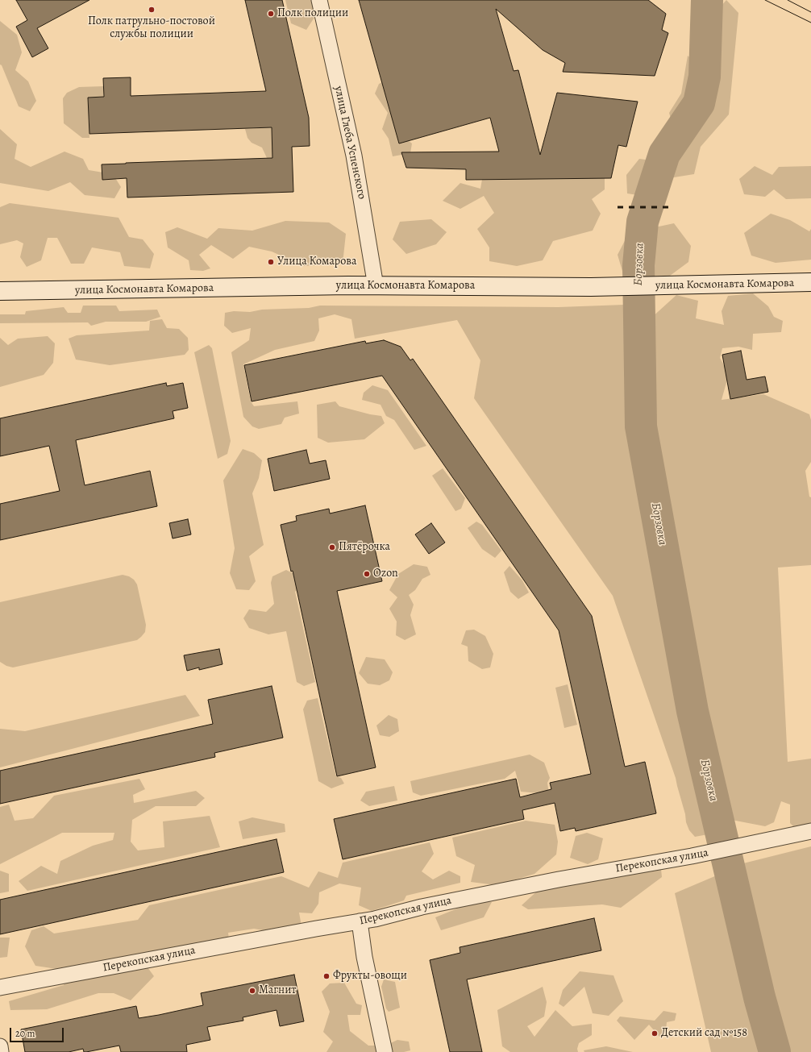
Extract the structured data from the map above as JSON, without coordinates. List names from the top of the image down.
{
  "streets": {
    "street": ["улица Глеба Успенского", "улица Космонавта Комарова", "Перекопская улица"]
  },
  "crossings": [
    ["улица Глеба Успенского", "улица Космонавта Комарова"]
  ],
  "water": ["Борзовка"],
  "places": [
    "Полк патрульно-постовой службы полиции",
    "Полк полиции",
    "Улица Комарова",
    "Пятёрочка",
    "Ozon",
    "Фрукты-овощи",
    "Магнит",
    "Детский сад №158"
  ],
  "scale_bar": "20 m"
}
